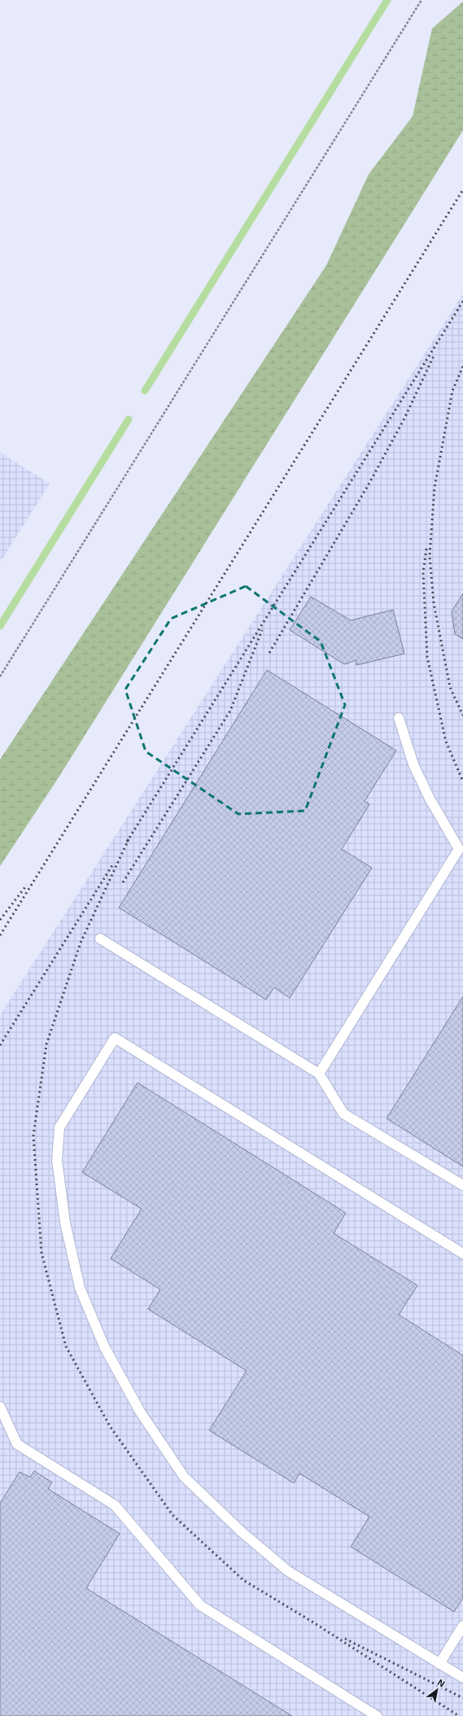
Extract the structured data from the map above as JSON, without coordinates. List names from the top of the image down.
{
  "north": "top right"
}
